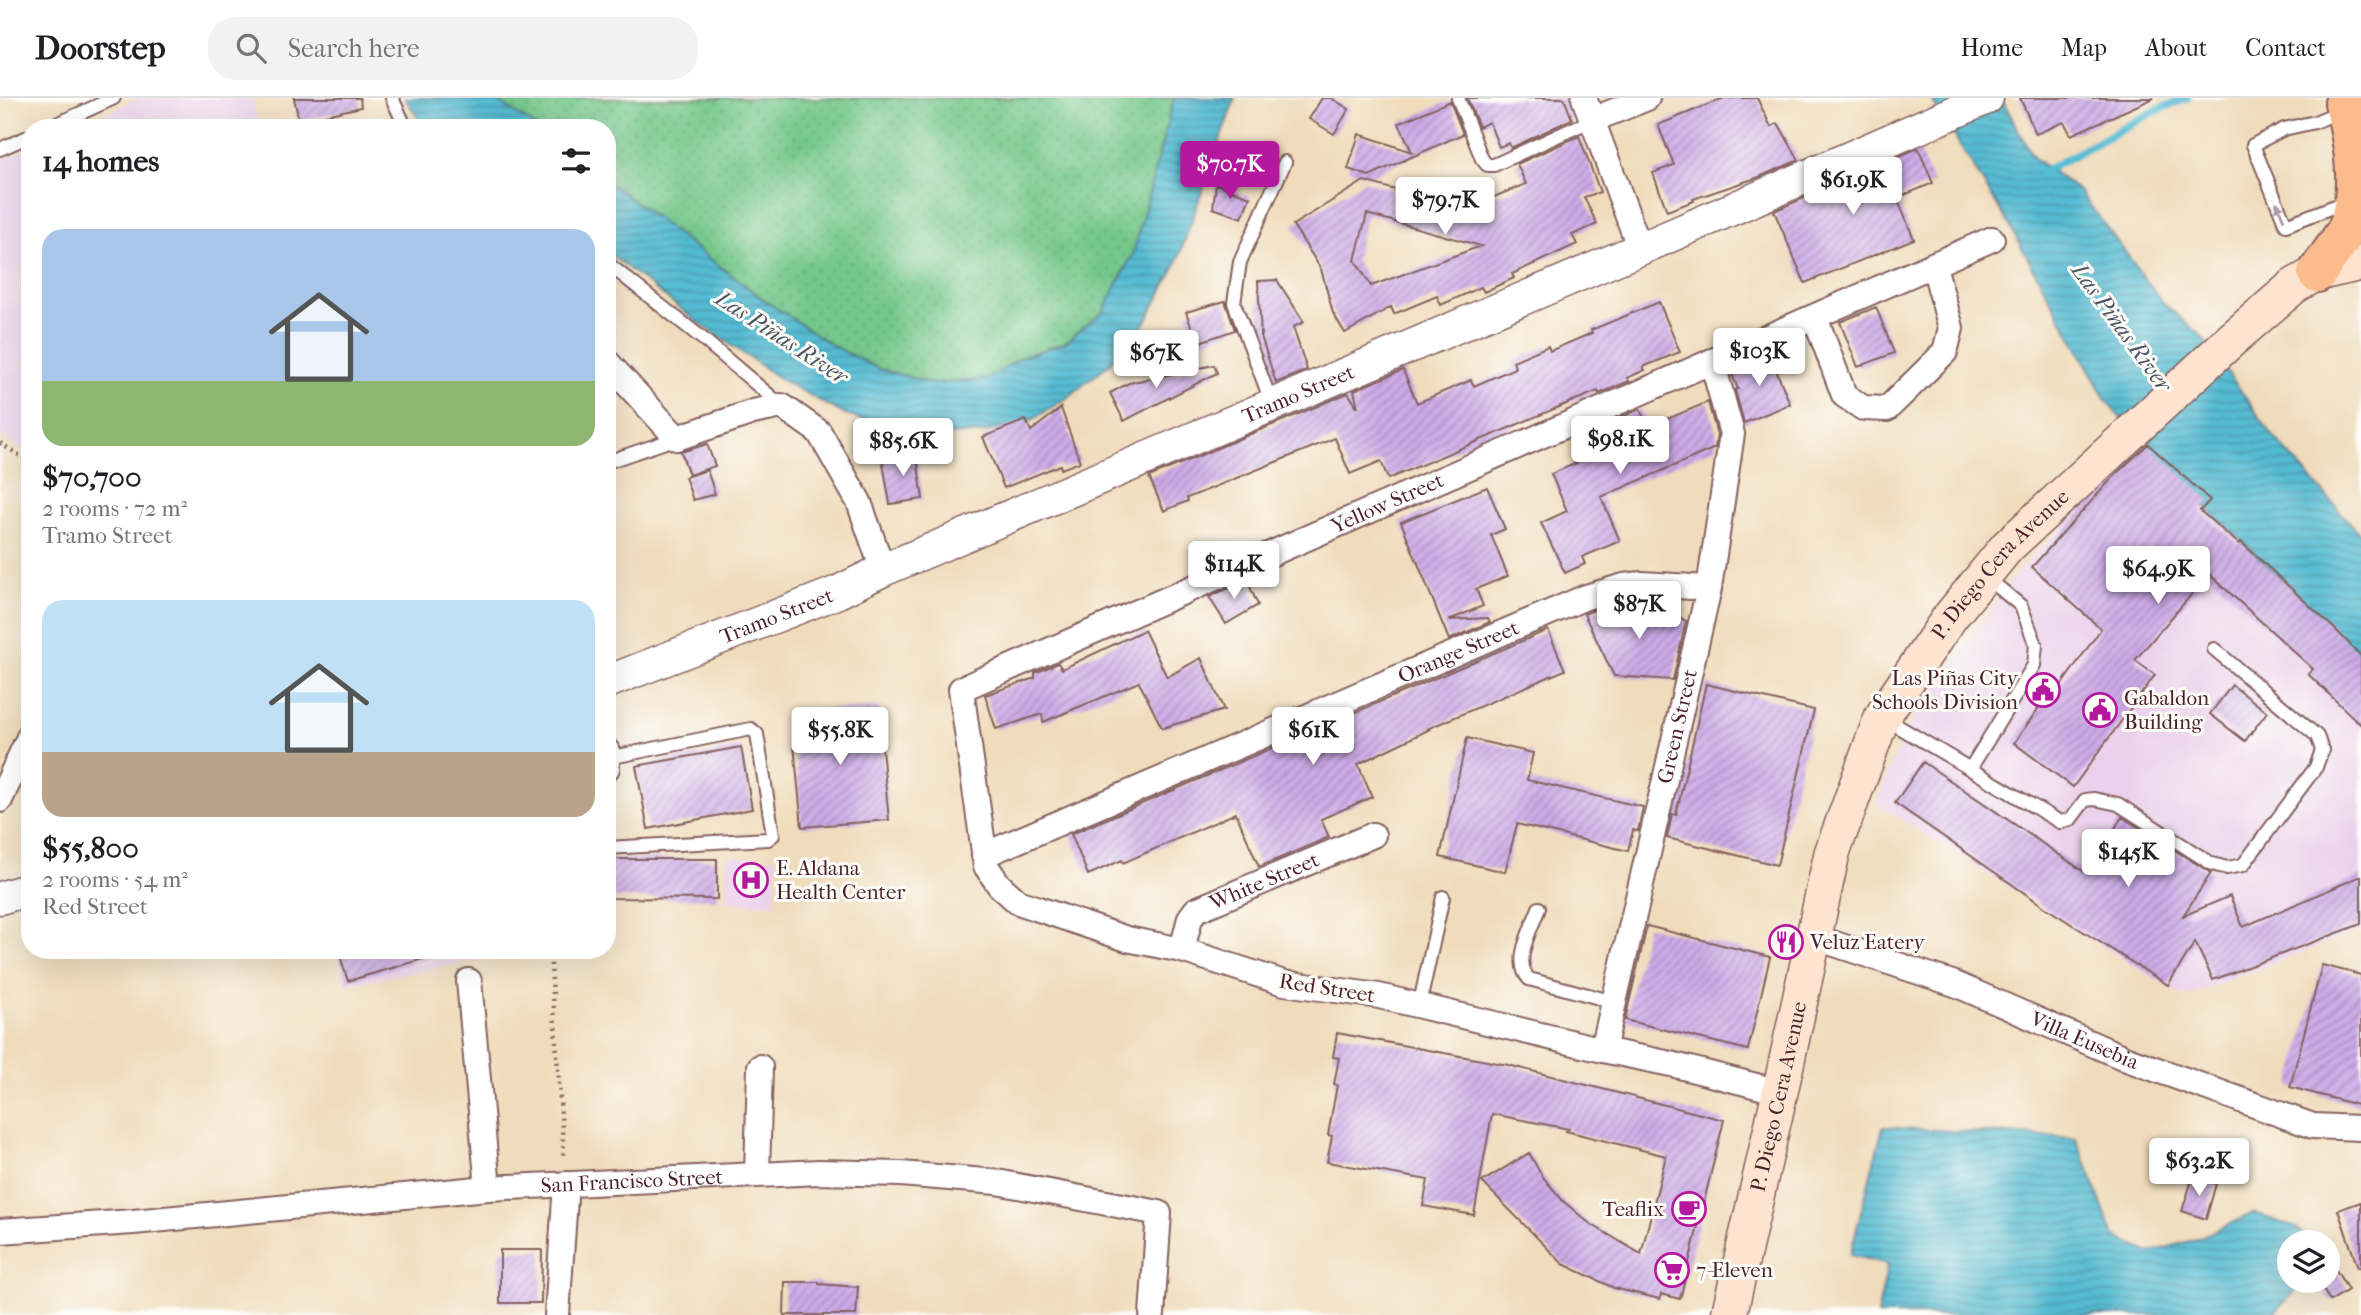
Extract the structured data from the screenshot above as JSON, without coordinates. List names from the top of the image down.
{
  "streets": {
    "main road": ["P. Diego Cera Avenue"],
    "street": [
      "Tramo Street",
      "Yellow Street",
      "Orange Street",
      "Green Street",
      "White Street",
      "Red Street",
      "Villa Eusebia",
      "San Francisco Street"
    ]
  },
  "crossings": [
    ["Yellow Street", "Green Street"],
    ["Yellow Street", "Red Street"],
    ["P. Diego Cera Avenue", "Red Street"],
    ["P. Diego Cera Avenue", "Villa Eusebia"],
    ["Orange Street", "Green Street"],
    ["Orange Street", "Red Street"],
    ["Green Street", "Red Street"],
    ["White Street", "Red Street"]
  ],
  "water": ["Las Piñas River"],
  "places": {
    "public building": ["Las Piñas City Schools Division", "Gabaldon Building"],
    "hospital": ["E. Aldana Health Center"],
    "restaurant": ["Veluz Eatery"],
    "cafe": ["Teaflix"],
    "supermarket": ["7-Eleven"]
  },
  "page": {
    "header": "Doorstep",
    "search": "Search here",
    "nav": [
      "Home",
      "Map",
      "About",
      "Contact"
    ],
    "heading": "14 homes",
    "price": [
      "$70.7K",
      "$61.9K",
      "$79.7K",
      "$103K",
      "$67K",
      "$98.1K",
      "$85.6K",
      "$114K",
      "$64.9K",
      "$87K",
      "$55.8K",
      "$61K",
      "$145K",
      "$63.2K"
    ],
    "list": [
      {
        "name": "$70,700",
        "note": "2 rooms · 72 m² · Tramo Street"
      },
      {
        "name": "$55,800",
        "note": "2 rooms · 54 m² · Red Street"
      }
    ]
  }
}
